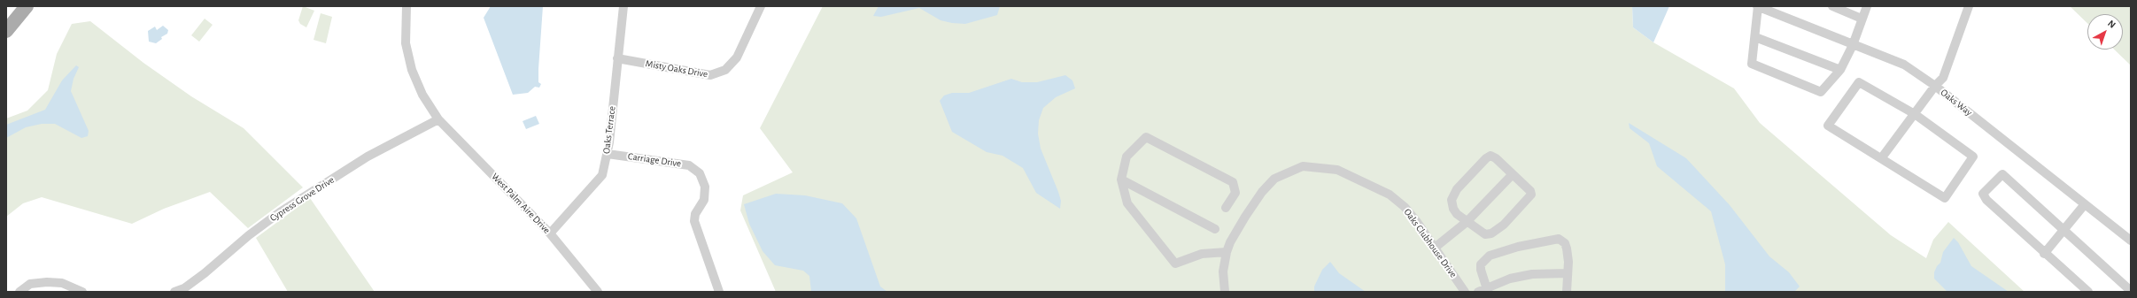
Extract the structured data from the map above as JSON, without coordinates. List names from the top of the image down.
{
  "streets": {
    "street": [
      "Misty Oaks Drive",
      "Oaks Way",
      "Oaks Terrace",
      "Carriage Drive",
      "Cypress Grove Drive",
      "West Palm Aire Drive",
      "Oaks Clubhouse Drive"
    ]
  },
  "crossings": [
    ["Misty Oaks Drive", "Oaks Terrace"],
    ["Oaks Terrace", "Carriage Drive"],
    ["Oaks Terrace", "West Palm Aire Drive"],
    ["Cypress Grove Drive", "West Palm Aire Drive"]
  ],
  "north": "top right"
}
